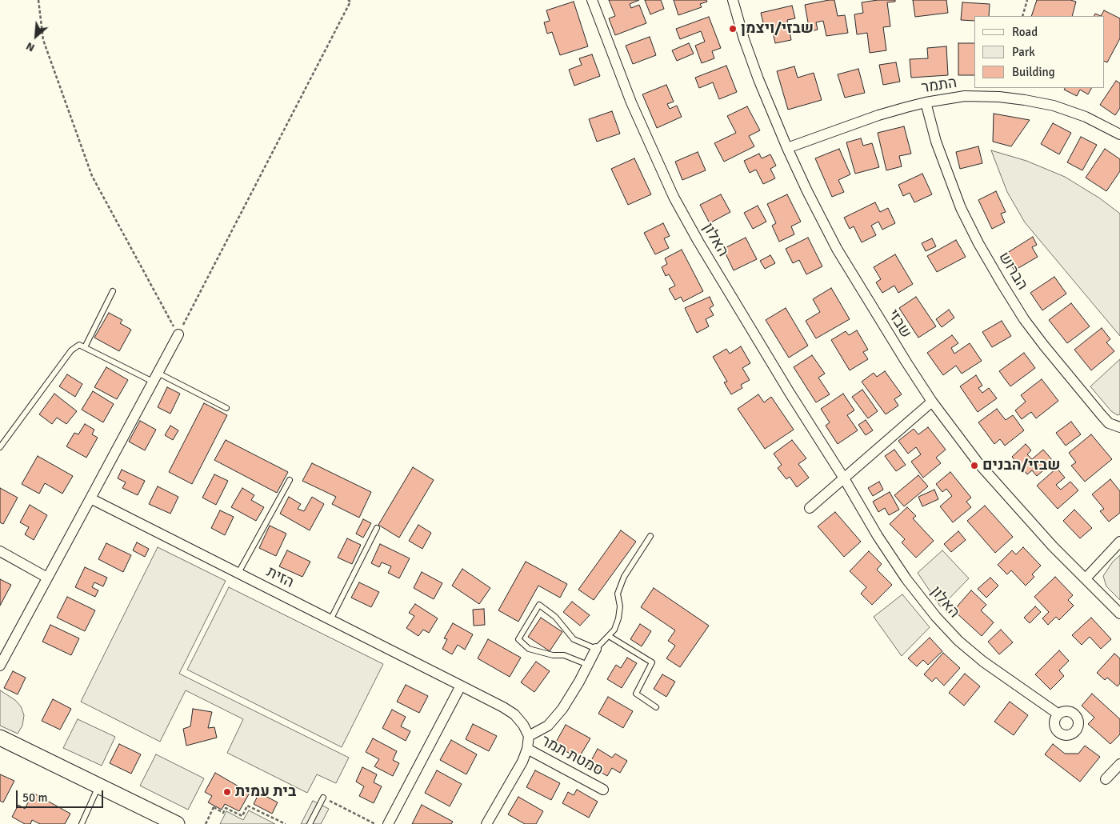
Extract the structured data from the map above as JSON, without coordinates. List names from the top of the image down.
{
  "streets": {
    "street": [
      "התמר",
      "האלון",
      "הברוש",
      "שבזי",
      "הזית",
      "סמטת תמר"
    ]
  },
  "crossings": [
    ["התמר", "הברוש"],
    ["התמר", "שבזי"]
  ],
  "places": ["שבזי/ויצמן", "שבזי/הבנים", "בית עמית"],
  "legend": ["Road", "Park", "Building"],
  "scale_bar": "50 m",
  "north": "bottom left"
}
